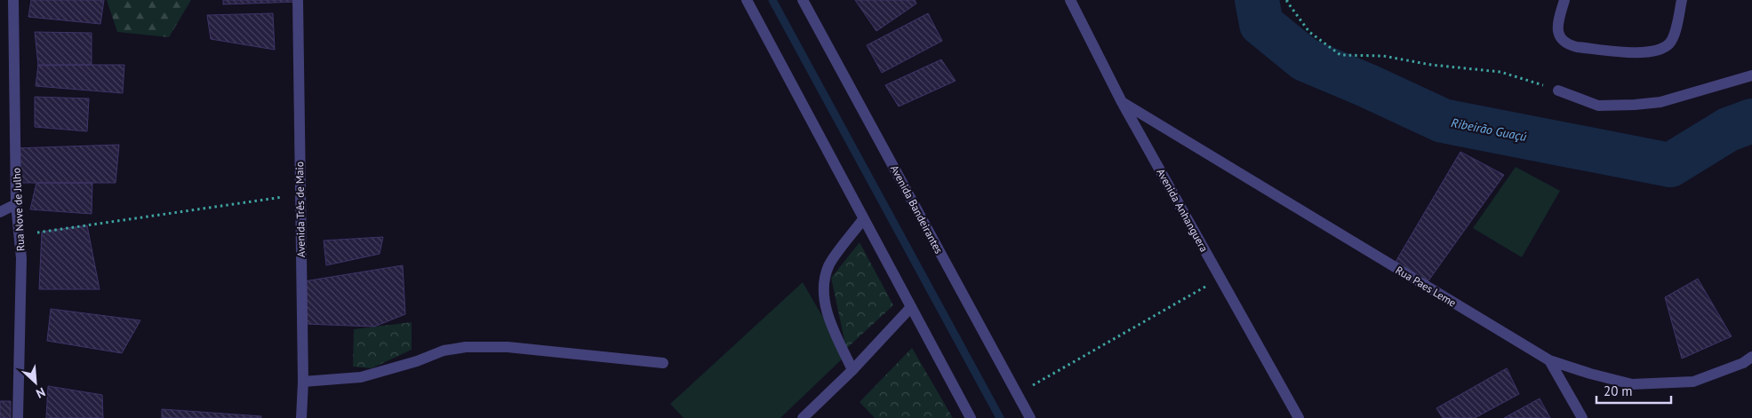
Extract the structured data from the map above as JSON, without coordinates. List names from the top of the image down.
{
  "streets": {
    "street": [
      "Rua Nove de Julho",
      "Avenida Três de Maio",
      "Avenida Bandeirantes",
      "Avenida Anhanguera",
      "Rua Paes Leme"
    ]
  },
  "crossings": [
    ["Avenida Anhanguera", "Rua Paes Leme"]
  ],
  "water": ["Ribeirão Guaçú"],
  "scale_bar": "20 m",
  "north": "bottom right"
}
